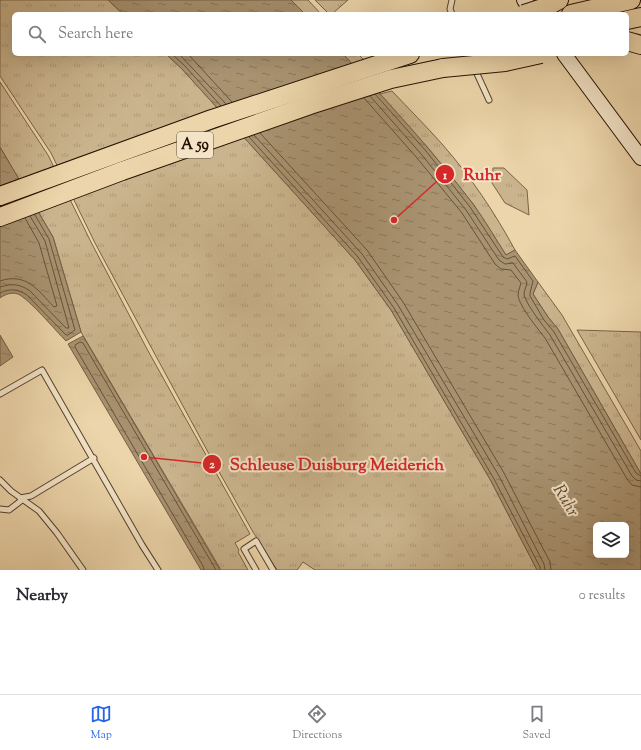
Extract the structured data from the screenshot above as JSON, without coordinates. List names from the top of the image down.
{
  "streets": {
    "highway": ["A 59"]
  },
  "water": ["Ruhr"],
  "places": ["Ruhr", "Schleuse Duisburg Meiderich"],
  "page": {
    "search": "Search here",
    "heading": ["Nearby", "0 results"],
    "nav": ["Map", "Directions", "Saved"]
  }
}
